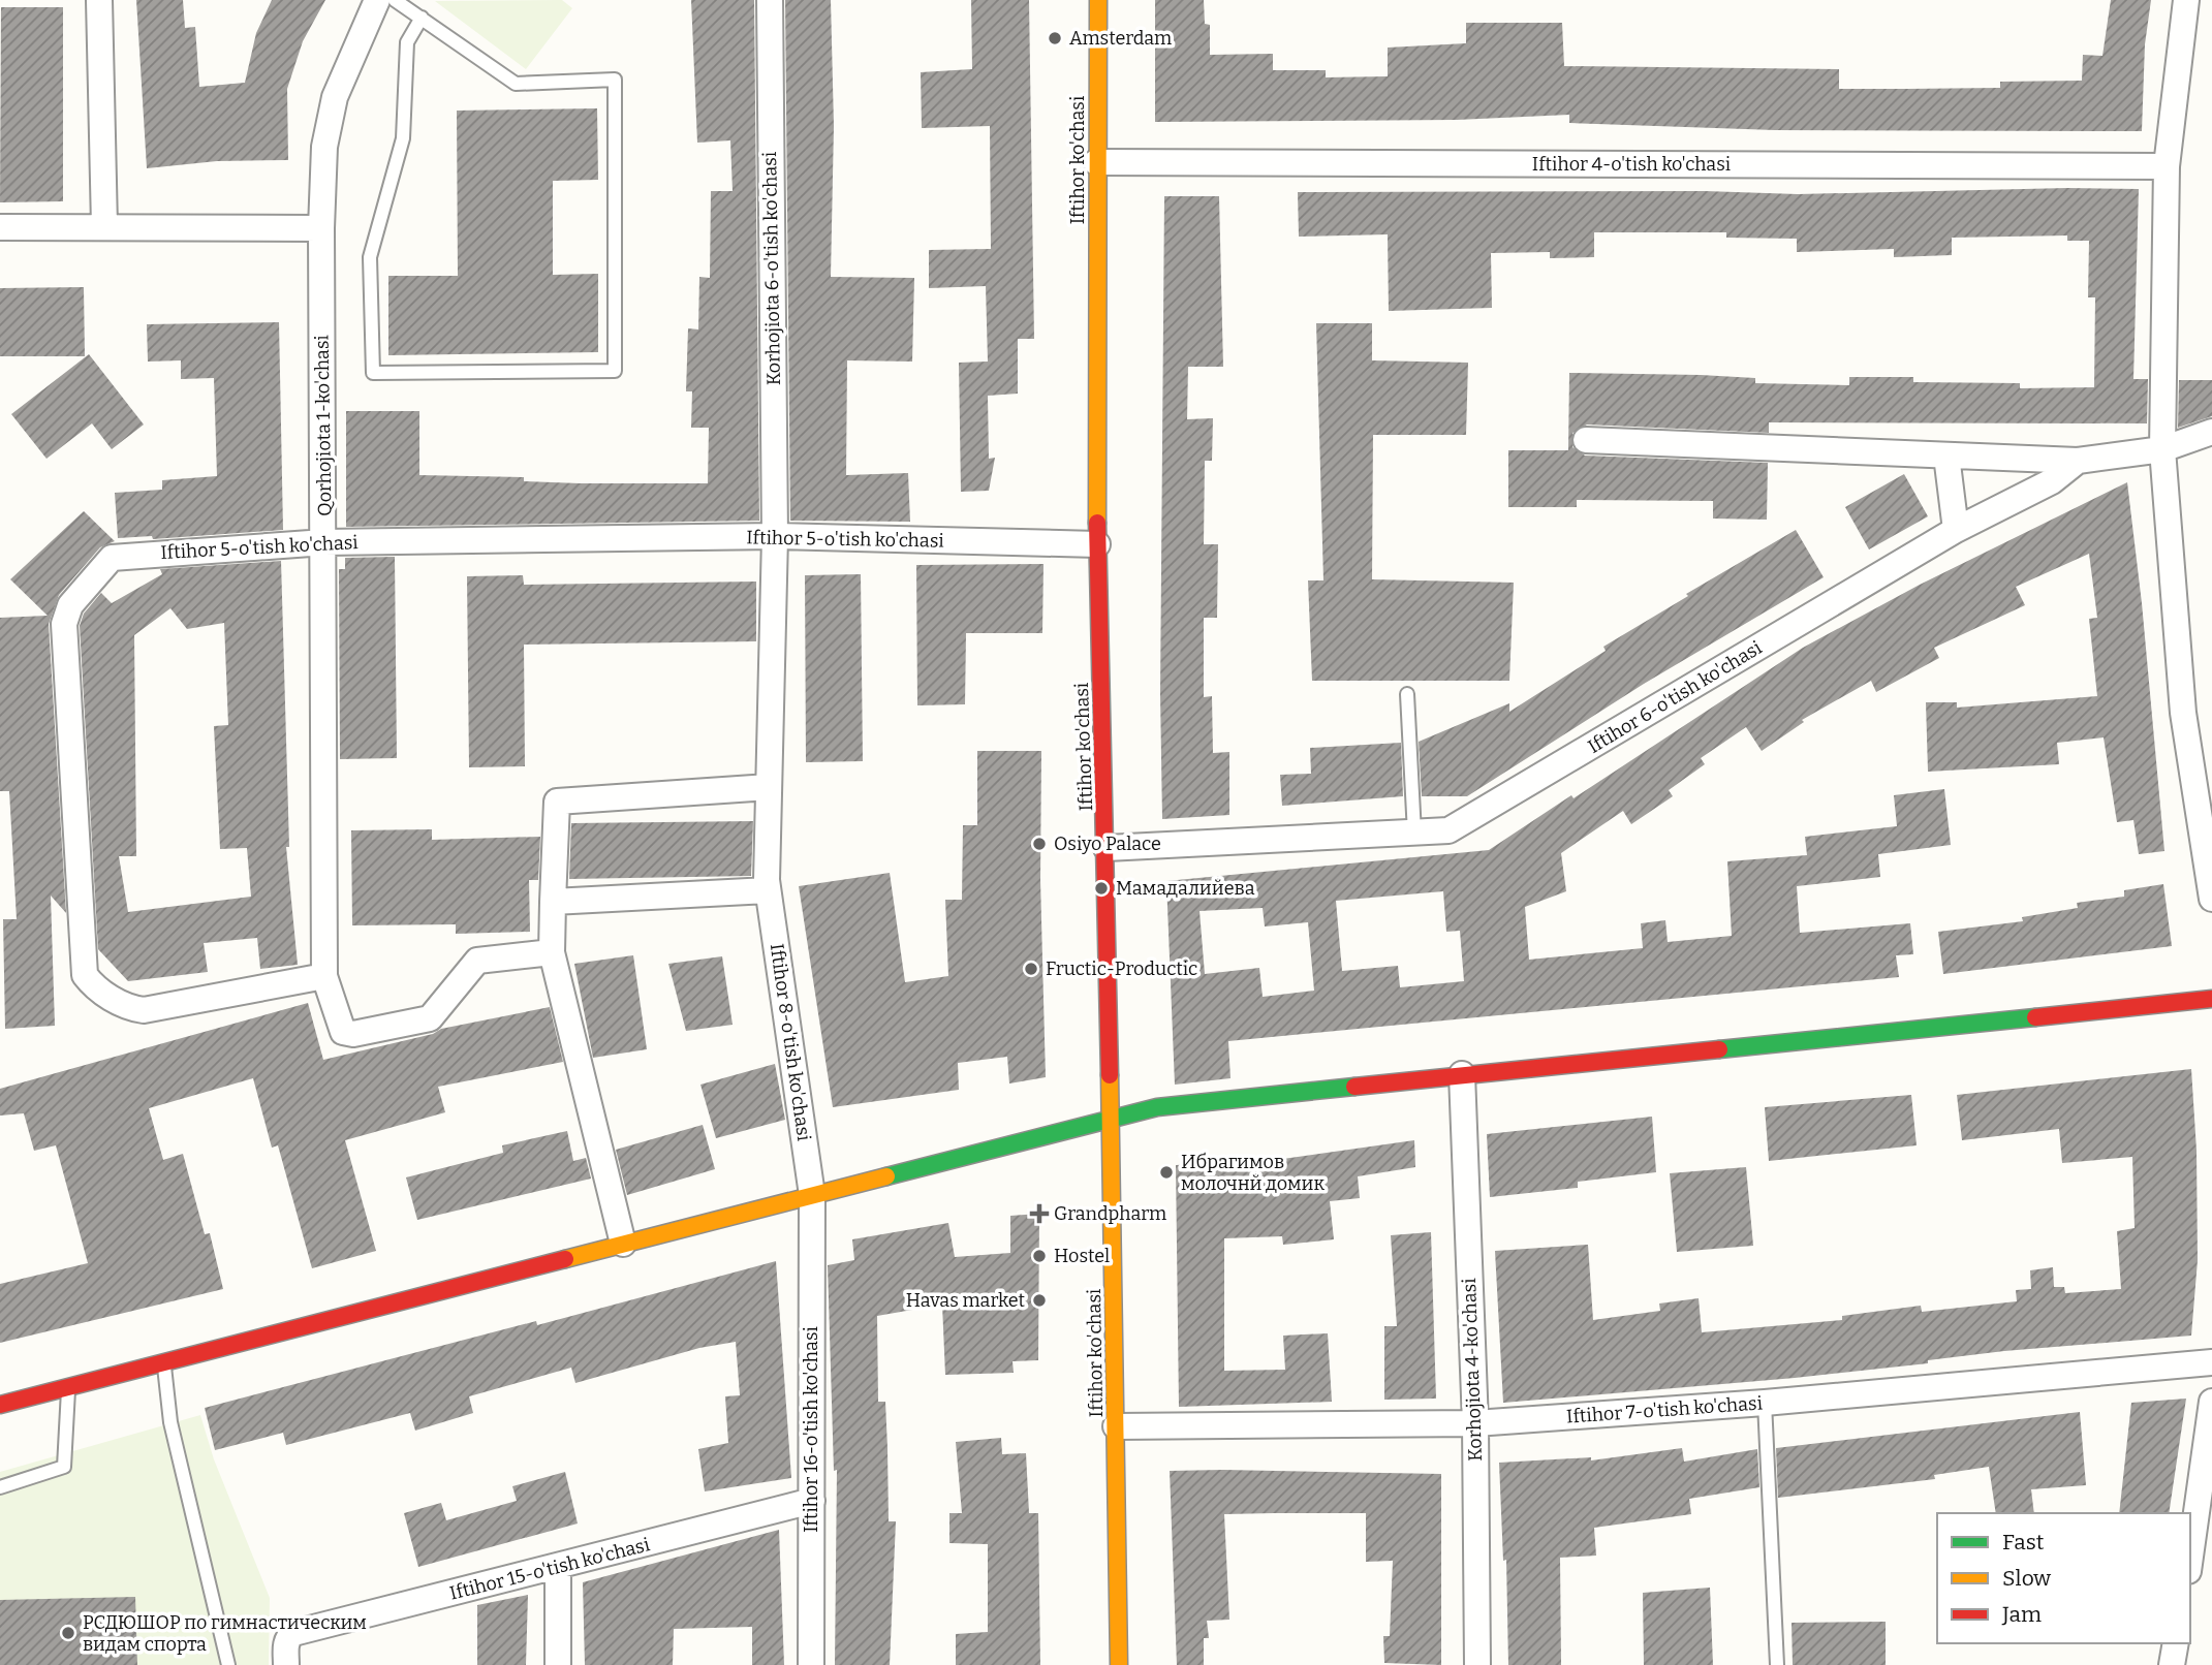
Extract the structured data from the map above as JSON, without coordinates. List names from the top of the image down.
{
  "streets": {
    "street": [
      "Iftihor ko'chasi",
      "Iftihor 4-o'tish ko'chasi",
      "Korhojiota 6-o'tish ko'chasi",
      "Qorhojiota 1-ko'chasi",
      "Iftihor 5-o'tish ko'chasi",
      "Iftihor 6-o'tish ko'chasi",
      "Iftihor 8-o'tish ko'chasi",
      "Korhojiota 4-ko'chasi",
      "Iftihor 7-o'tish ko'chasi",
      "Iftihor 16-o'tish ko'chasi",
      "Iftihor 15-o'tish ko'chasi"
    ]
  },
  "crossings": [
    ["Iftihor ko'chasi", "Iftihor 4-o'tish ko'chasi"],
    ["Iftihor ko'chasi", "Iftihor 5-o'tish ko'chasi"],
    ["Iftihor ko'chasi", "Iftihor 6-o'tish ko'chasi"],
    ["Iftihor ko'chasi", "Iftihor 7-o'tish ko'chasi"],
    ["Korhojiota 6-o'tish ko'chasi", "Iftihor 5-o'tish ko'chasi"],
    ["Korhojiota 6-o'tish ko'chasi", "Iftihor 8-o'tish ko'chasi"],
    ["Qorhojiota 1-ko'chasi", "Iftihor 5-o'tish ko'chasi"],
    ["Iftihor 5-o'tish ko'chasi", "Iftihor 8-o'tish ko'chasi"],
    ["Iftihor 8-o'tish ko'chasi", "Iftihor 16-o'tish ko'chasi"],
    ["Korhojiota 4-ko'chasi", "Iftihor 7-o'tish ko'chasi"],
    ["Iftihor 16-o'tish ko'chasi", "Iftihor 15-o'tish ko'chasi"]
  ],
  "places": {
    "other": [
      "Amsterdam",
      "Osiyo Palace",
      "Мамадалийева",
      "Fructic-Productic",
      "Ибрагимов молочнй домик",
      "Hostel",
      "Havas market",
      "РСДЮШОР по гимнастическим видам спорта"
    ],
    "health": ["Grandpharm"]
  },
  "legend": ["Fast", "Slow", "Jam"]
}
